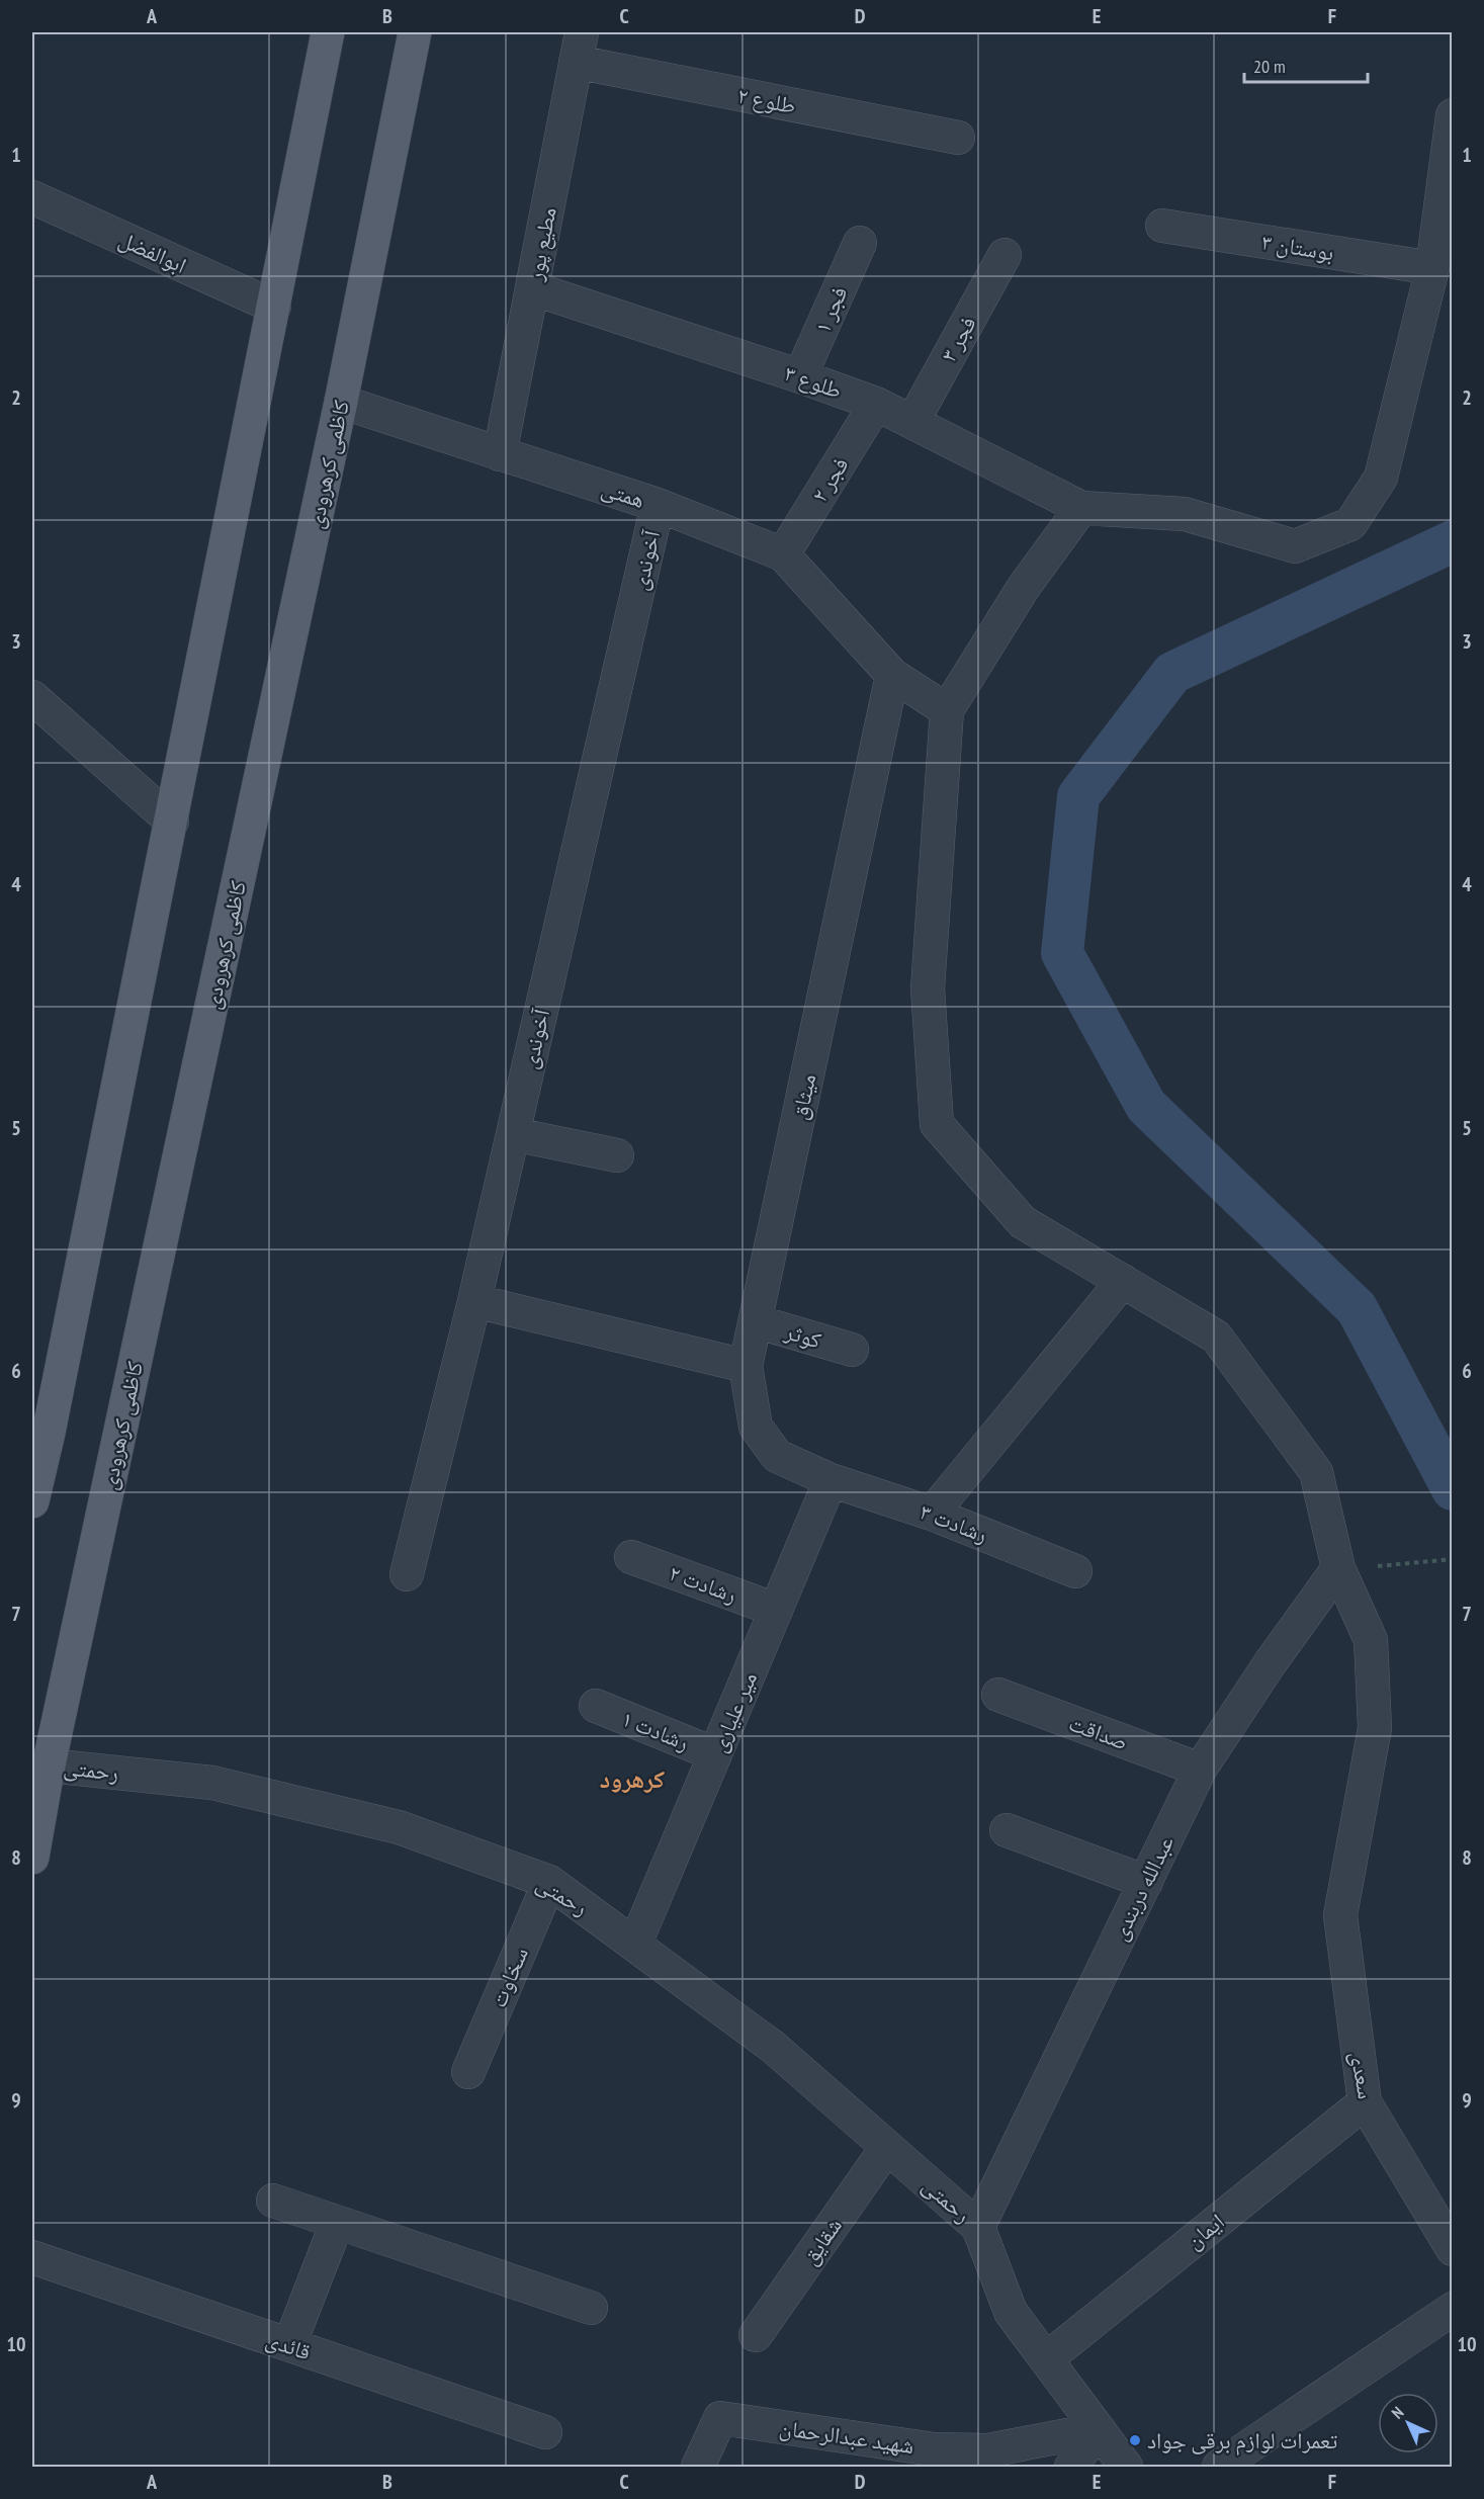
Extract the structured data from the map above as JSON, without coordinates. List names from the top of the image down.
{
  "streets": {
    "main road": ["کاظمی کرهرودی"],
    "street": [
      "طلوع ۲",
      "مطیع پور",
      "بوستان ۳",
      "ابوالفضل",
      "فجر ۱",
      "فجر ۳",
      "طلوع ۳",
      "فجر ۲",
      "همتی",
      "آخوندی",
      "میثاق",
      "کوثر",
      "رشادت ۳",
      "رشادت ۲",
      "میر علیاری",
      "رشادت ۱",
      "صداقت",
      "رحمتی",
      "عبدالله دربندی",
      "سخاوت",
      "سعدی",
      "ایمان",
      "شقایق",
      "قائدی",
      "شهید عبدالرحمان"
    ]
  },
  "crossings": [
    ["طلوع ۲", "مطیع پور"],
    ["مطیع پور", "طلوع ۳"],
    ["مطیع پور", "همتی"],
    ["فجر ۱", "طلوع ۳"],
    ["فجر ۳", "طلوع ۳"],
    ["طلوع ۳", "فجر ۲"],
    ["کاظمی کرهرودی", "همتی"],
    ["کاظمی کرهرودی", "رحمتی"],
    ["فجر ۲", "همتی"],
    ["همتی", "آخوندی"],
    ["همتی", "میثاق"],
    ["همتی", "سعدی"],
    ["میثاق", "کوثر"],
    ["میثاق", "رشادت ۳"],
    ["میثاق", "میر علیاری"],
    ["رشادت ۳", "میر علیاری"],
    ["رشادت ۲", "میر علیاری"],
    ["میر علیاری", "رشادت ۱"],
    ["میر علیاری", "رحمتی"],
    ["صداقت", "عبدالله دربندی"],
    ["رحمتی", "عبدالله دربندی"],
    ["رحمتی", "سخاوت"],
    ["رحمتی", "شقایق"],
    ["عبدالله دربندی", "سعدی"],
    ["سعدی", "ایمان"]
  ],
  "districts": ["کرهرود"],
  "places": ["تعمرات لوازم برقی جواد"],
  "scale_bar": "20 m",
  "north": "top left",
  "grid": {
    "columns": [
      "A",
      "B",
      "C",
      "D",
      "E",
      "F"
    ],
    "rows": [
      "1",
      "2",
      "3",
      "4",
      "5",
      "6",
      "7",
      "8",
      "9",
      "10"
    ]
  }
}
